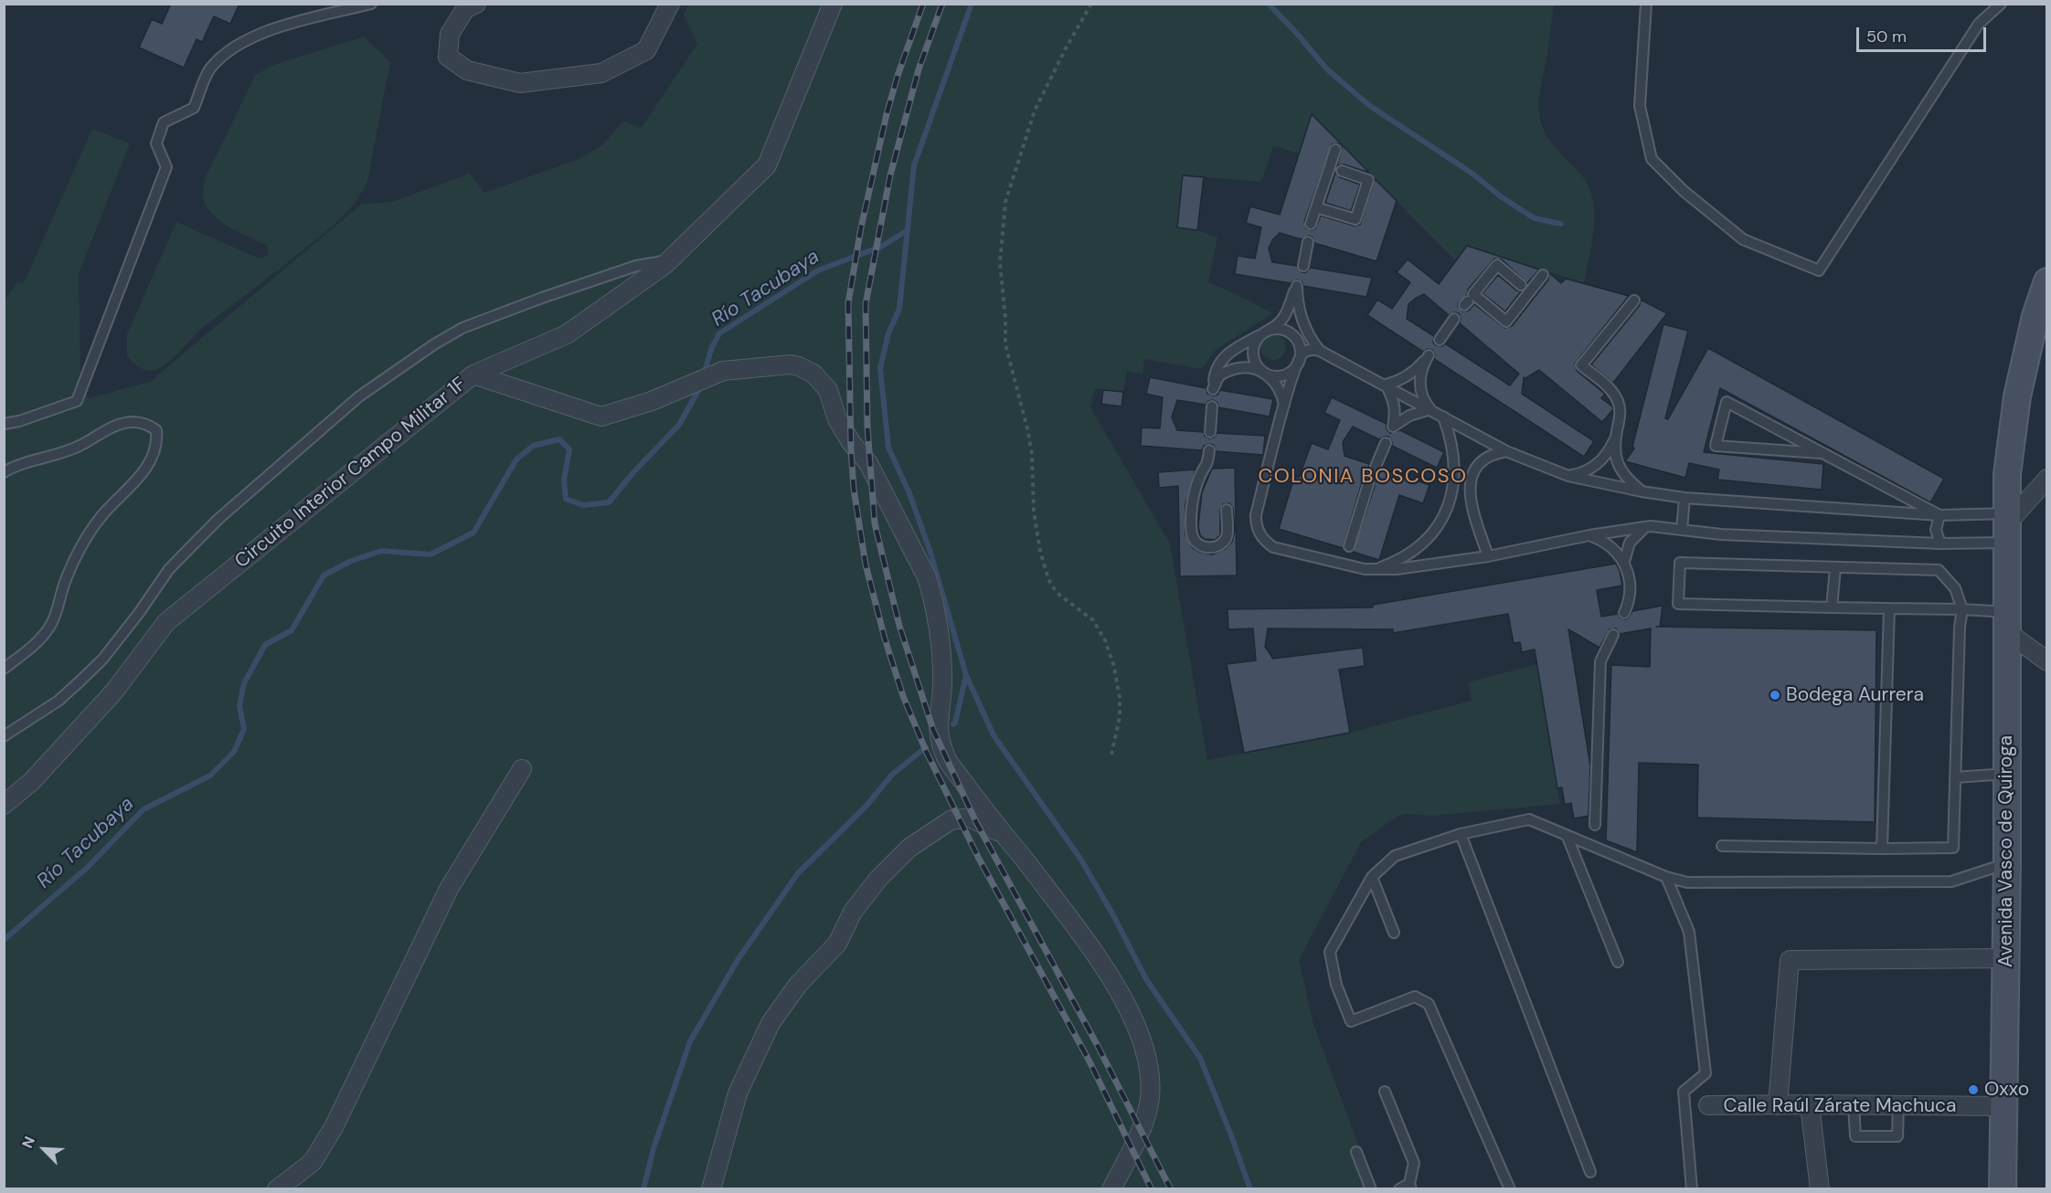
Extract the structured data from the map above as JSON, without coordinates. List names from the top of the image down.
{
  "streets": {
    "main road": ["Avenida Vasco de Quiroga"],
    "street": ["Circuito Interior Campo Militar 1F", "Calle Raúl Zárate Machuca"]
  },
  "crossings": [
    ["Avenida Vasco de Quiroga", "Calle Raúl Zárate Machuca"]
  ],
  "districts": ["COLONIA BOSCOSO"],
  "water": ["Río Tacubaya"],
  "places": ["Bodega Aurrera", "Oxxo"],
  "scale_bar": "50 m",
  "north": "top left"
}
